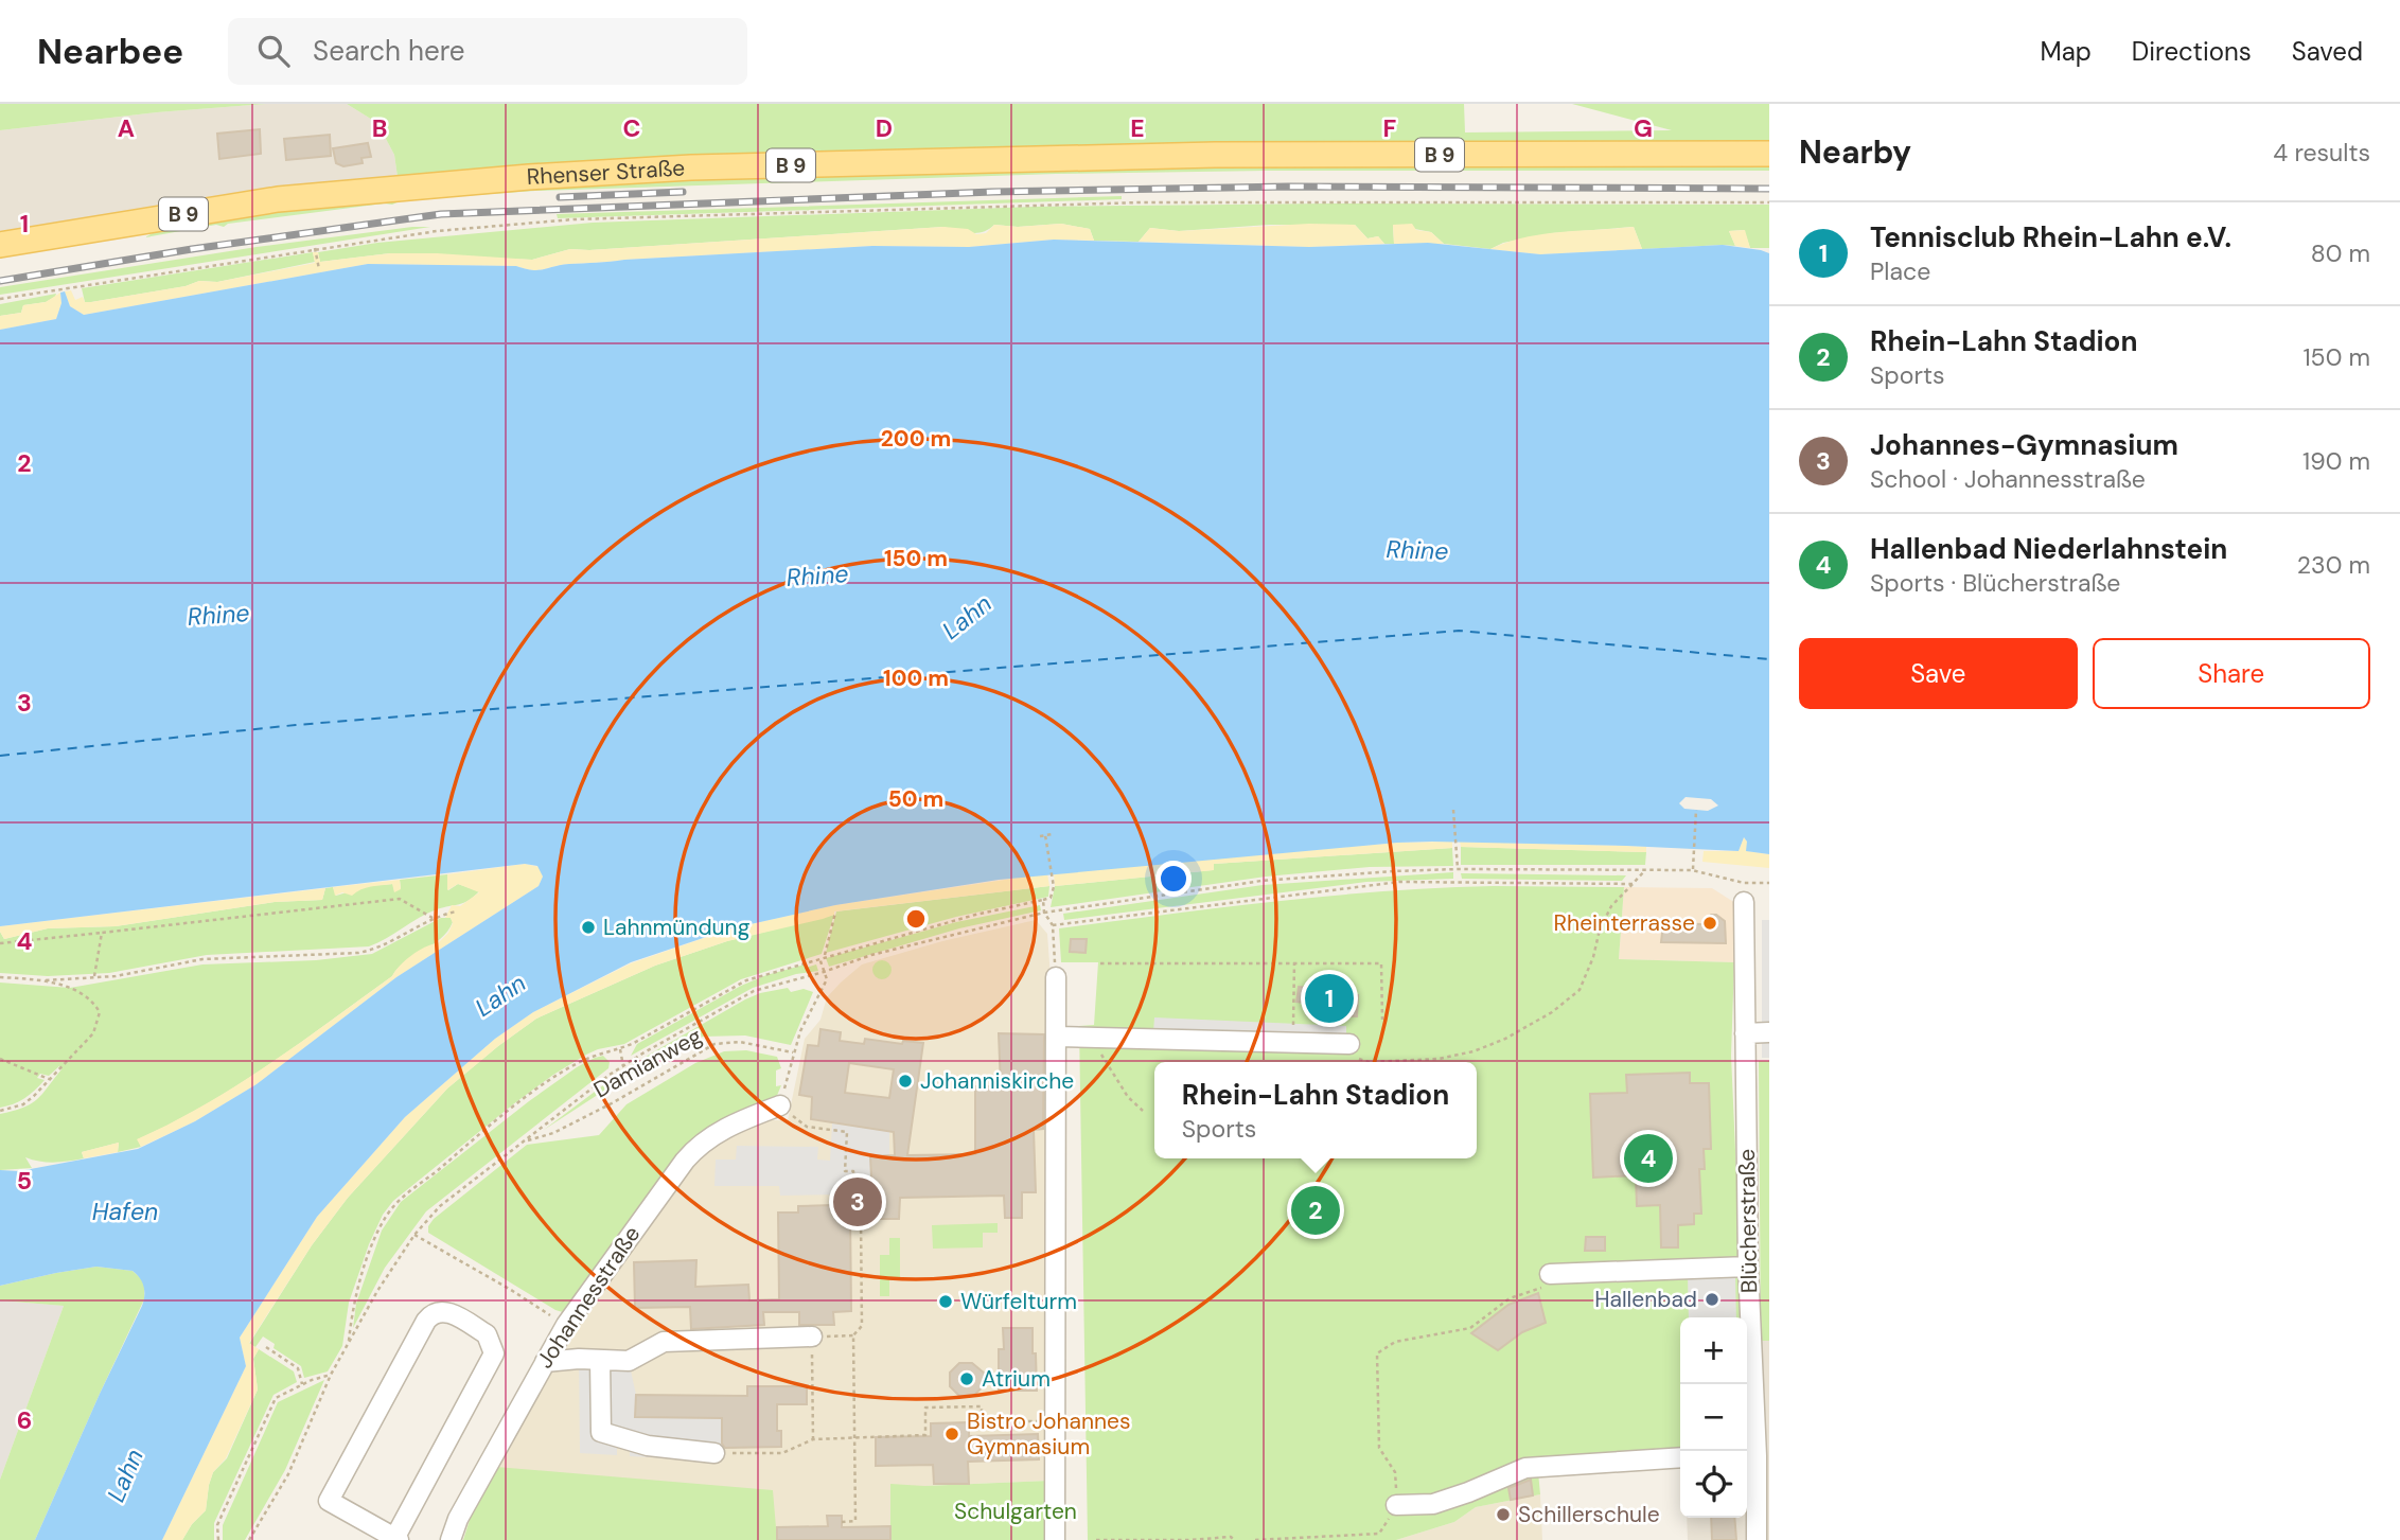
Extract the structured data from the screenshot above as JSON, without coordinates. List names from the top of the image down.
{
  "streets": {
    "main road": ["B 9", "Rhenser Straße"],
    "street": ["Blücherstraße", "Johannesstraße"],
    "path": ["Damianweg"]
  },
  "water": ["Rhine", "Lahn", "Hafen"],
  "parks": ["Schulgarten"],
  "places": [
    "Rheinterrasse",
    "Lahnmündung",
    "Johanniskirche",
    "Hallenbad",
    "Würfelturm",
    "Atrium",
    "Bistro Johannes Gymnasium",
    "Schillerschule"
  ],
  "page": {
    "header": "Nearbee",
    "search": "Search here",
    "nav": ["Map", "Directions", "Saved"],
    "heading": ["Nearby", "4 results"],
    "list": [
      {
        "mark": "1",
        "name": "Tennisclub Rhein-Lahn e.V.",
        "note": "Place",
        "value": "80 m"
      },
      {
        "mark": "2",
        "name": "Rhein-Lahn Stadion",
        "note": "Sports",
        "value": "150 m"
      },
      {
        "mark": "3",
        "name": "Johannes-Gymnasium",
        "note": "School · Johannesstraße",
        "value": "190 m"
      },
      {
        "mark": "4",
        "name": "Hallenbad Niederlahnstein",
        "note": "Sports · Blücherstraße",
        "value": "230 m"
      }
    ],
    "buttons": ["Save", "Share"],
    "pins": [
      "1",
      "4",
      "3",
      "2"
    ],
    "popup": ["Rhein-Lahn Stadion", "Sports"],
    "map_buttons": ["+", "−"]
  },
  "grid": {
    "columns": [
      "A",
      "B",
      "C",
      "D",
      "E",
      "F",
      "G"
    ],
    "rows": [
      "1",
      "2",
      "3",
      "4",
      "5",
      "6"
    ]
  },
  "rings": [
    "200 m",
    "150 m",
    "100 m",
    "50 m"
  ]
}
